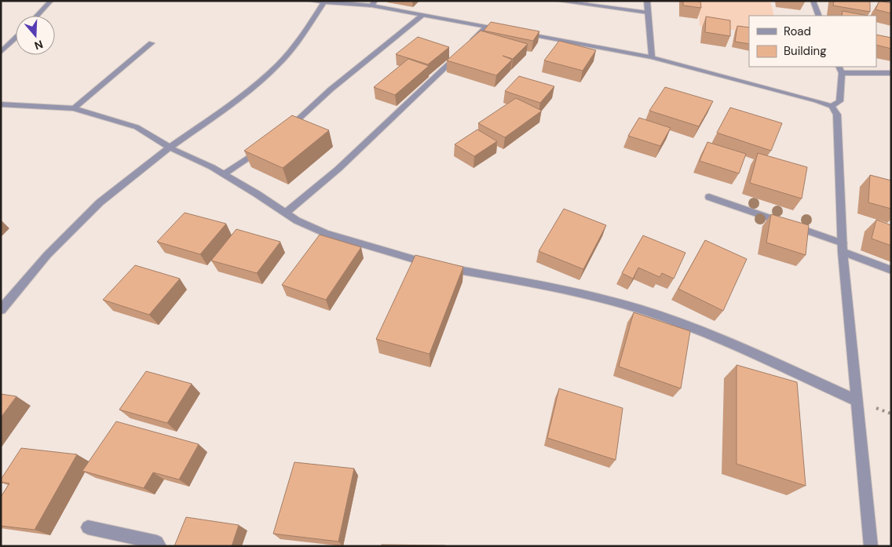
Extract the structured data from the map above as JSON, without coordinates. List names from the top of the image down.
{
  "legend": ["Road", "Building"],
  "north": "bottom"
}
